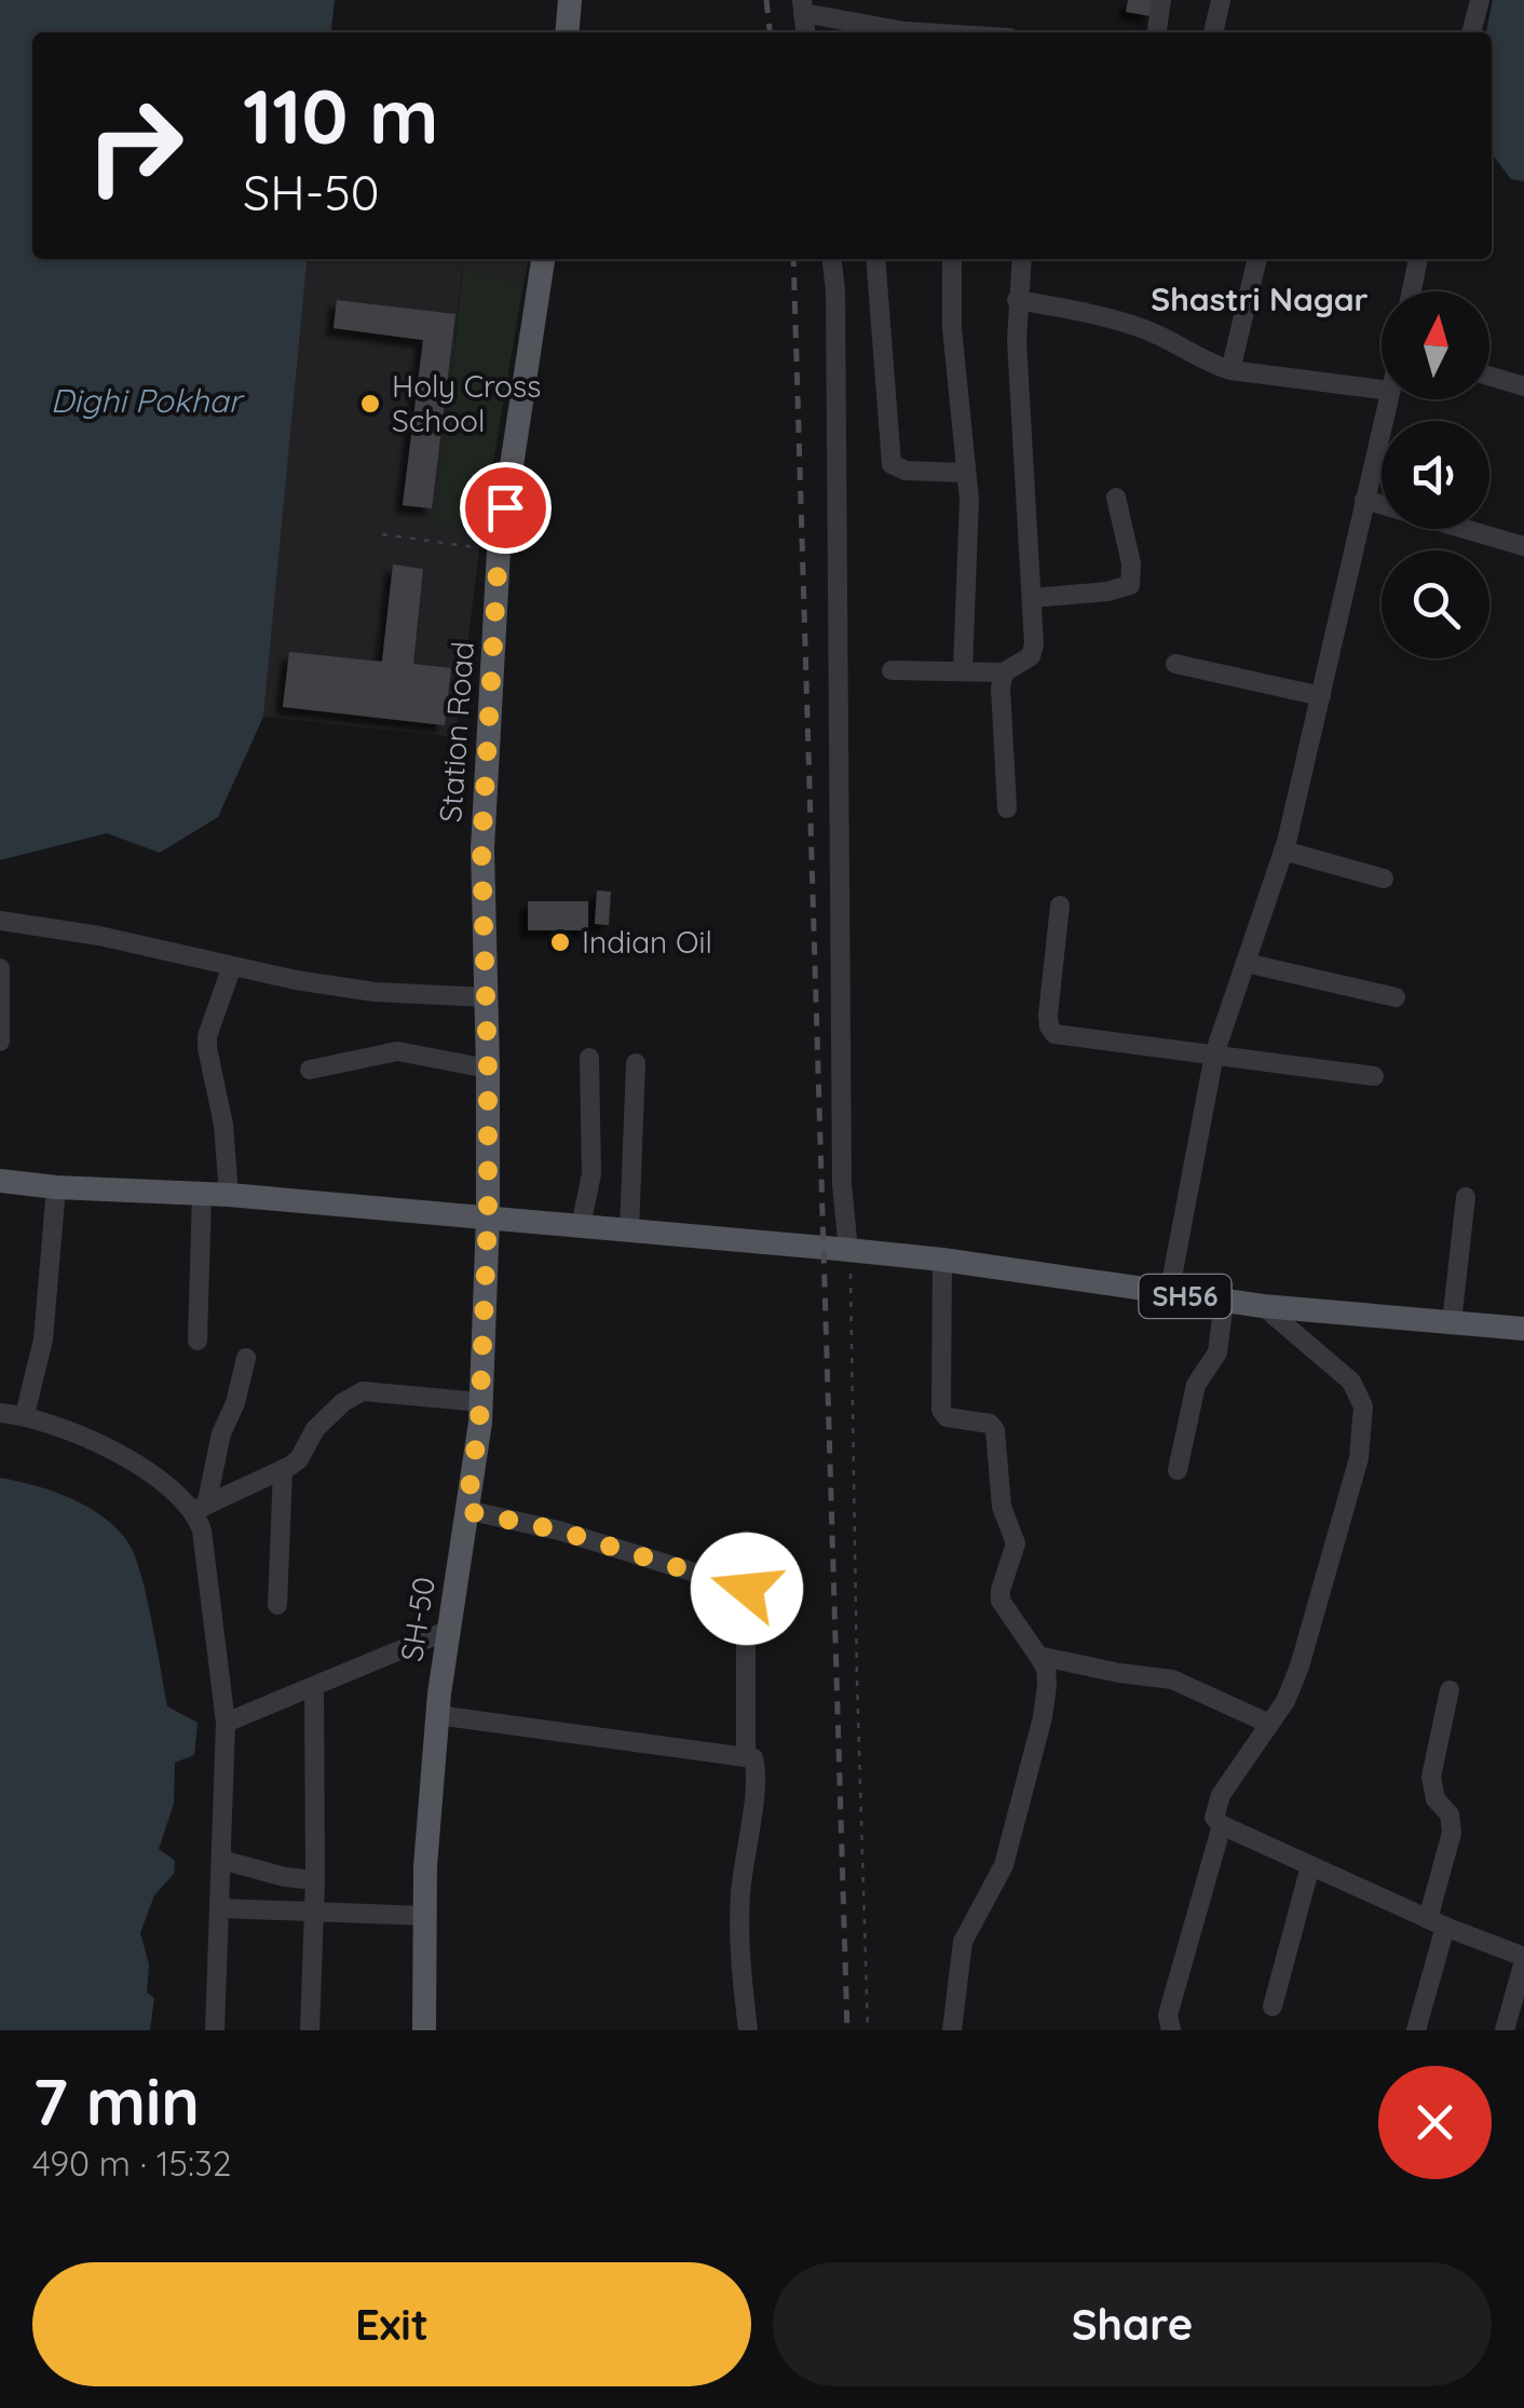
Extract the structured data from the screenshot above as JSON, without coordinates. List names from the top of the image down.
{
  "streets": {
    "main road": ["Station Road", "SH56", "SH-50"]
  },
  "crossings": [
    ["Station Road", "SH56"],
    ["Station Road", "SH-50"],
    ["SH56", "SH-50"]
  ],
  "districts": ["Shastri Nagar"],
  "water": ["Dighi Pokhar"],
  "places": ["Holy Cross School", "Indian Oil"],
  "north": "top",
  "page": {
    "turn": ["110 m", "SH-50"],
    "heading": ["7 min", "490 m · 15:32"],
    "buttons": ["Exit", "Share"]
  }
}
